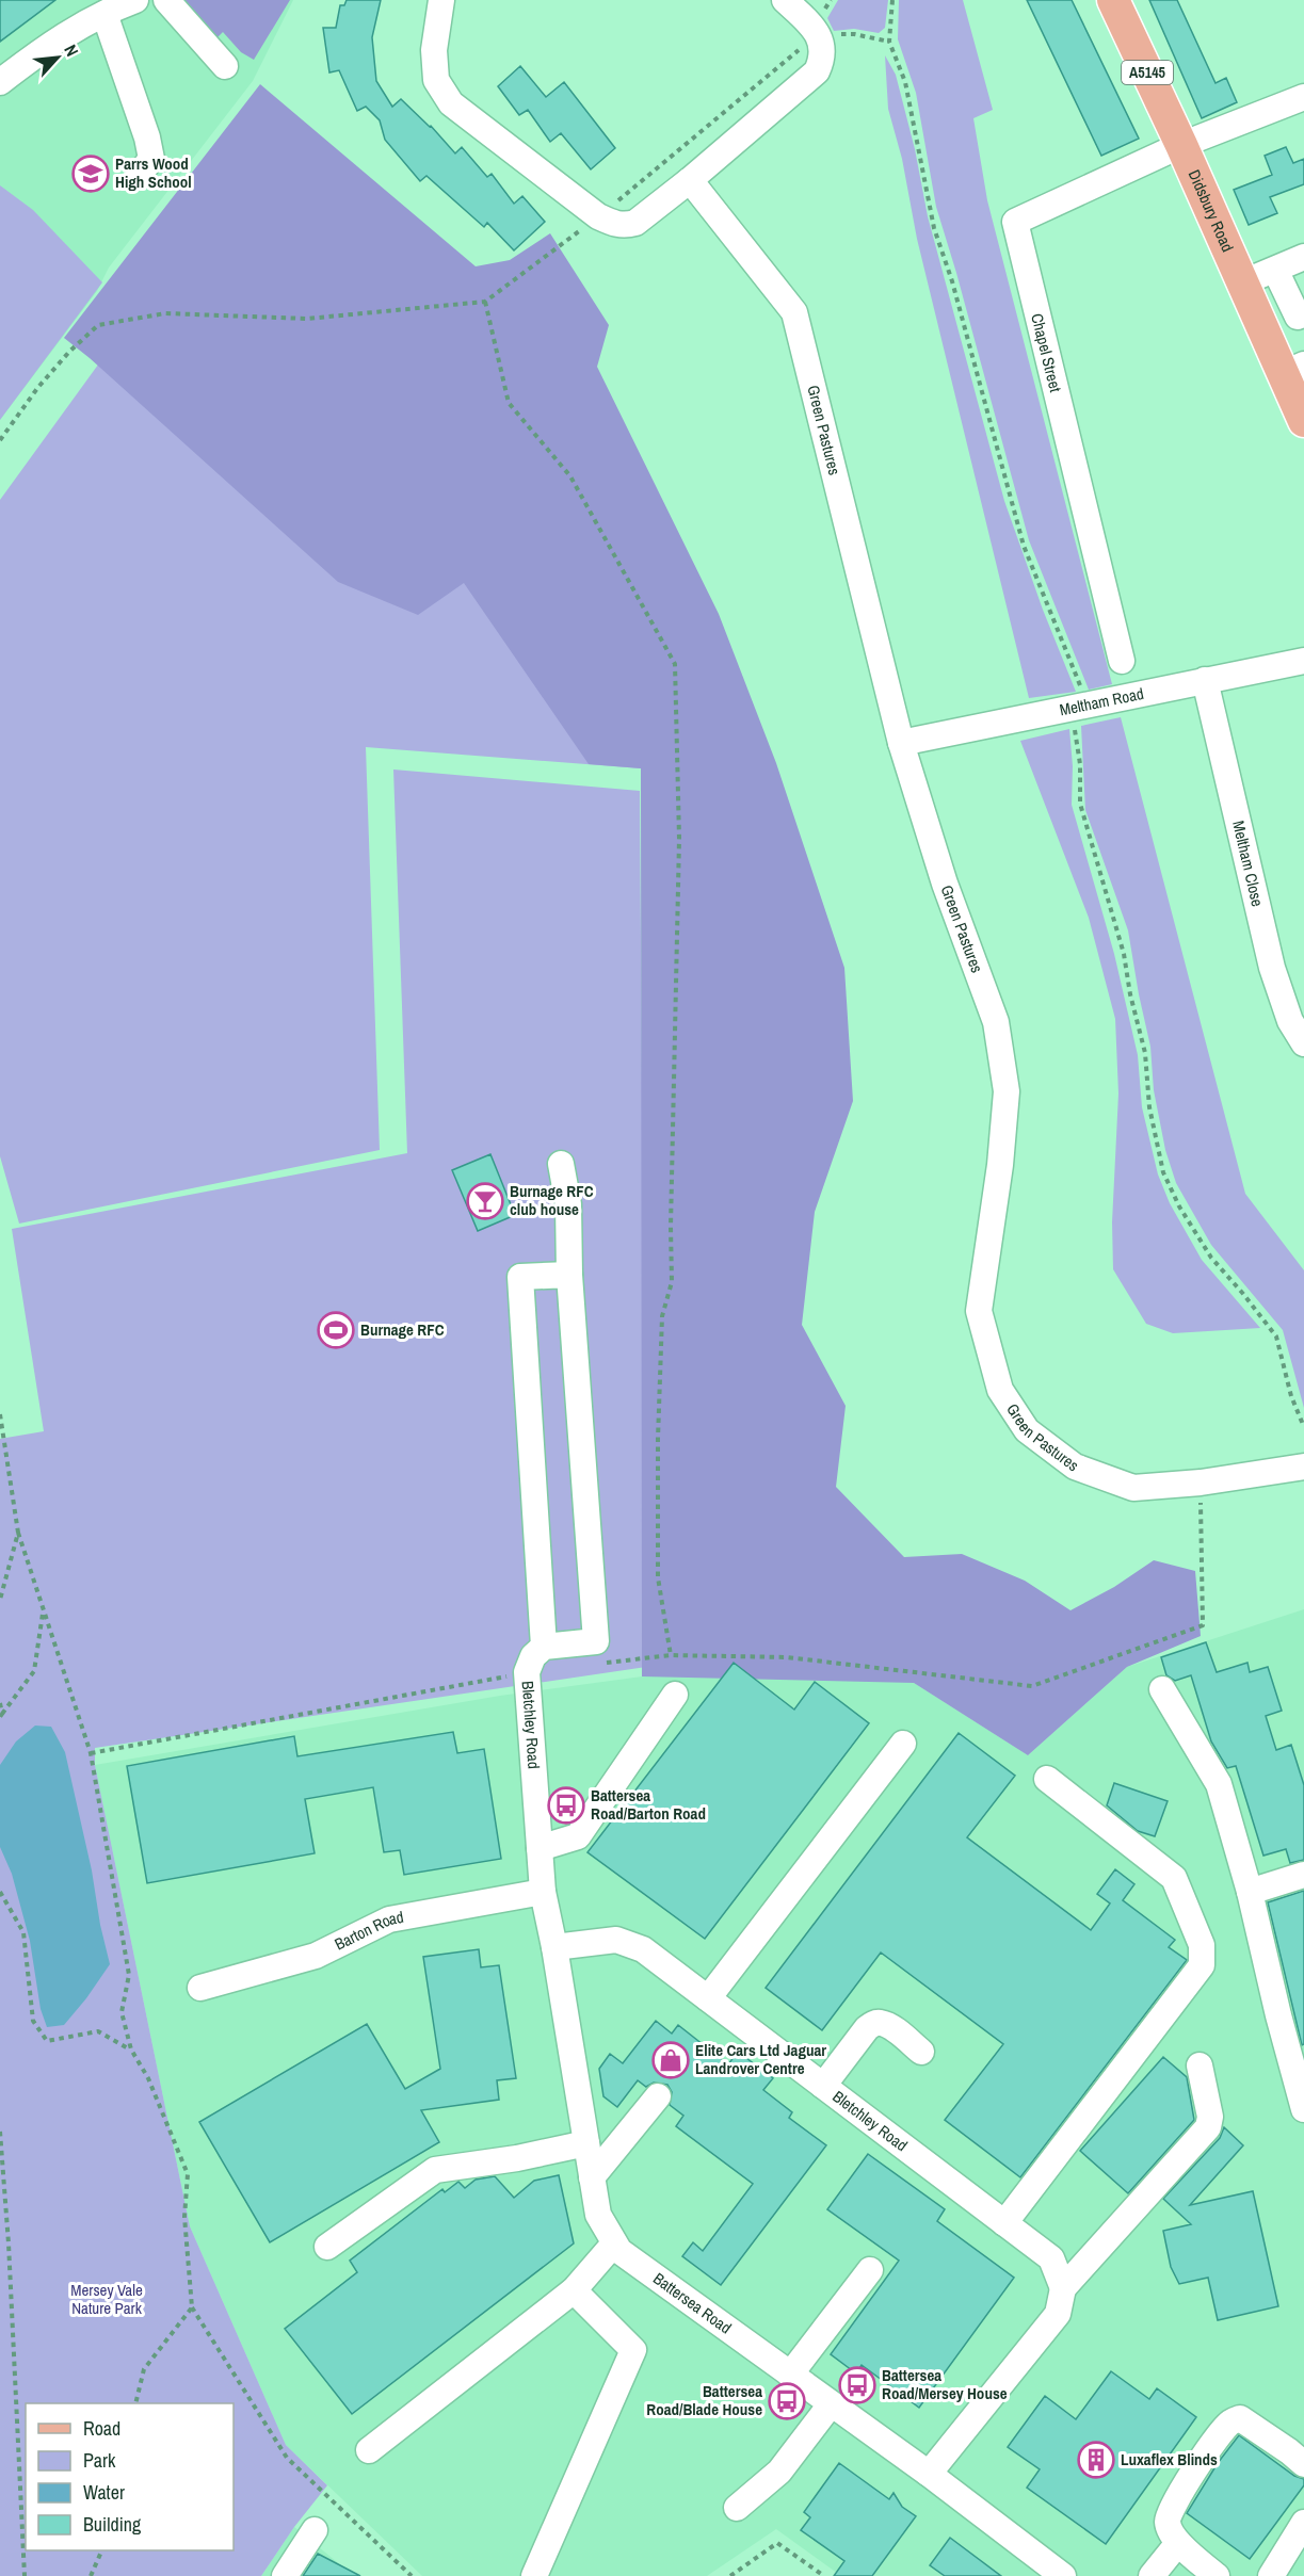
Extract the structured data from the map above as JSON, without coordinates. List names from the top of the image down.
{
  "streets": {
    "main road": ["A5145", "Didsbury Road"],
    "street": [
      "Chapel Street",
      "Green Pastures",
      "Meltham Road",
      "Meltham Close",
      "Bletchley Road",
      "Barton Road",
      "Battersea Road"
    ]
  },
  "crossings": [
    ["Didsbury Road", "Chapel Street"],
    ["Green Pastures", "Meltham Road"],
    ["Meltham Road", "Meltham Close"],
    ["Bletchley Road", "Barton Road"],
    ["Bletchley Road", "Battersea Road"],
    ["Barton Road", "Battersea Road"]
  ],
  "parks": ["Mersey Vale Nature Park"],
  "places": {
    "school or university": ["Parrs Wood High School"],
    "bar": ["Burnage RFC club house"],
    "sports": ["Burnage RFC"],
    "bus stop": ["Battersea Road/Barton Road", "Battersea Road/Mersey House", "Battersea Road/Blade House"],
    "shop": ["Elite Cars Ltd Jaguar Landrover Centre"],
    "building": ["Luxaflex Blinds"]
  },
  "legend": [
    "Road",
    "Park",
    "Water",
    "Building"
  ],
  "north": "top right"
}
